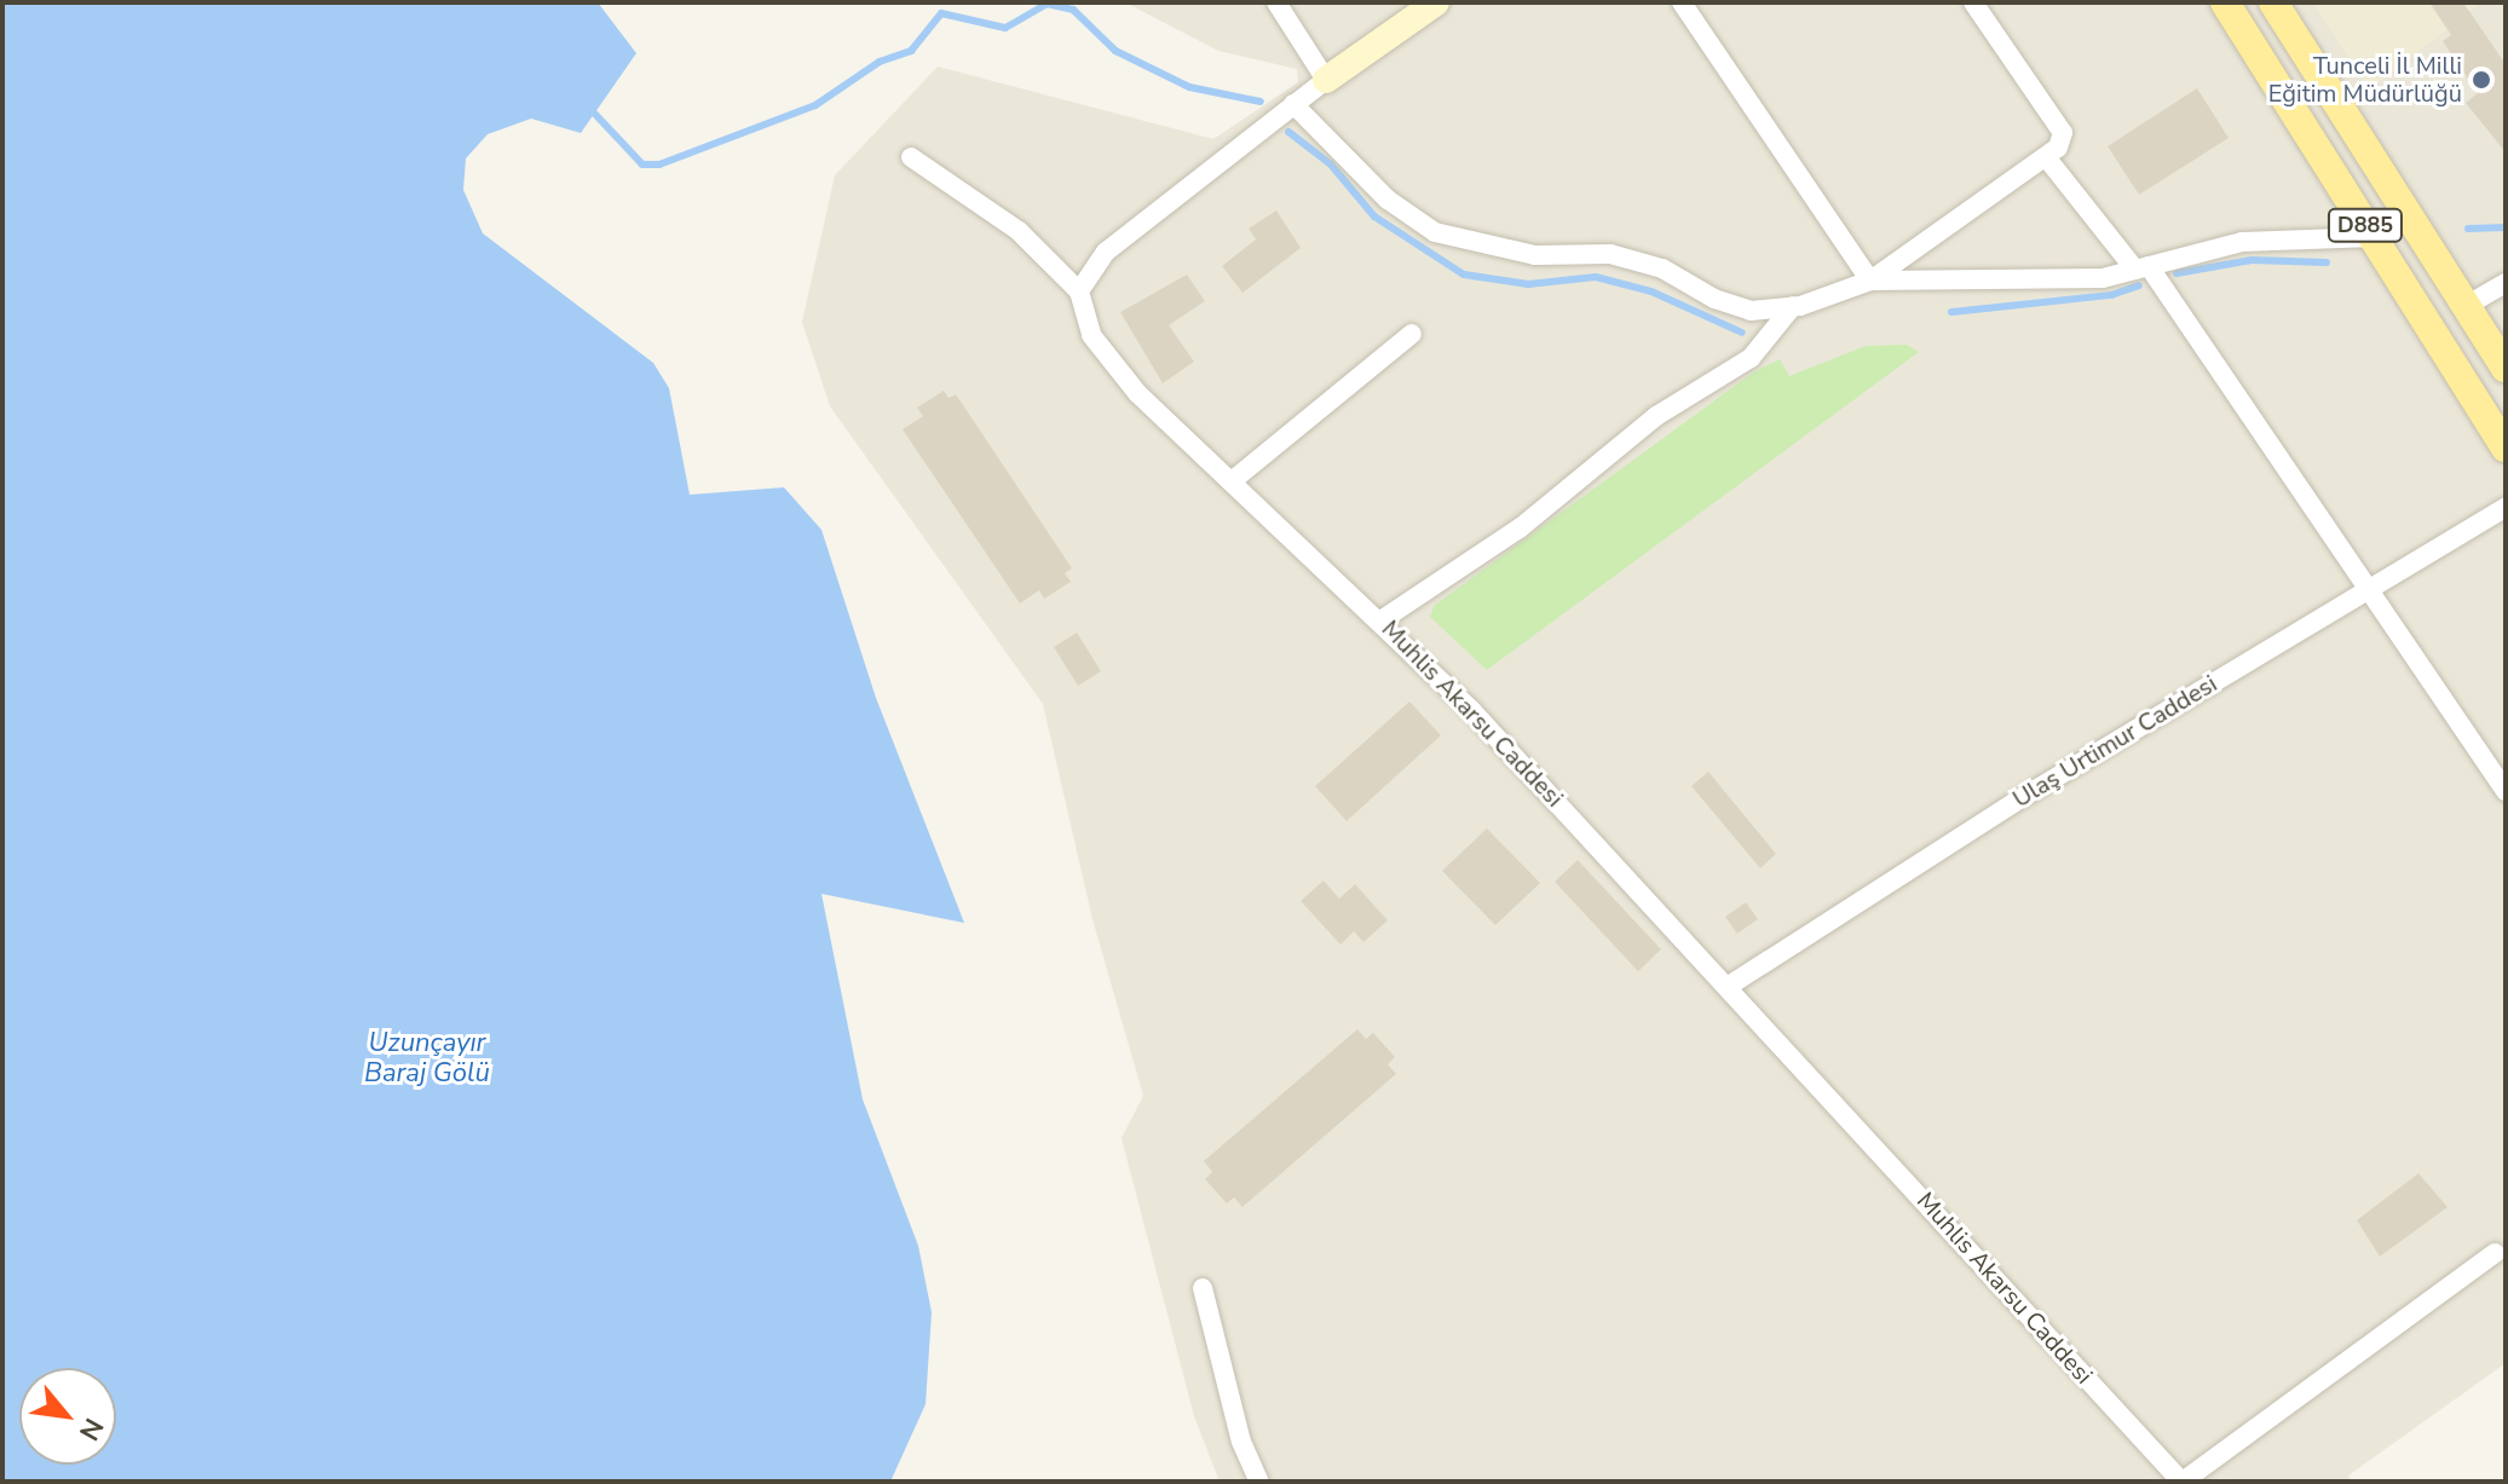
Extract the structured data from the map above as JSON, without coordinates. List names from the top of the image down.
{
  "streets": {
    "main road": ["D885"],
    "street": ["Muhlis Akarsu Caddesi", "Ulaş Urtimur Caddesi"]
  },
  "crossings": [
    ["Muhlis Akarsu Caddesi", "Ulaş Urtimur Caddesi"]
  ],
  "water": ["Uzunçayır Baraj Gölü"],
  "places": ["Tunceli İl Milli Eğitim Müdürlüğü"],
  "north": "bottom right"
}
